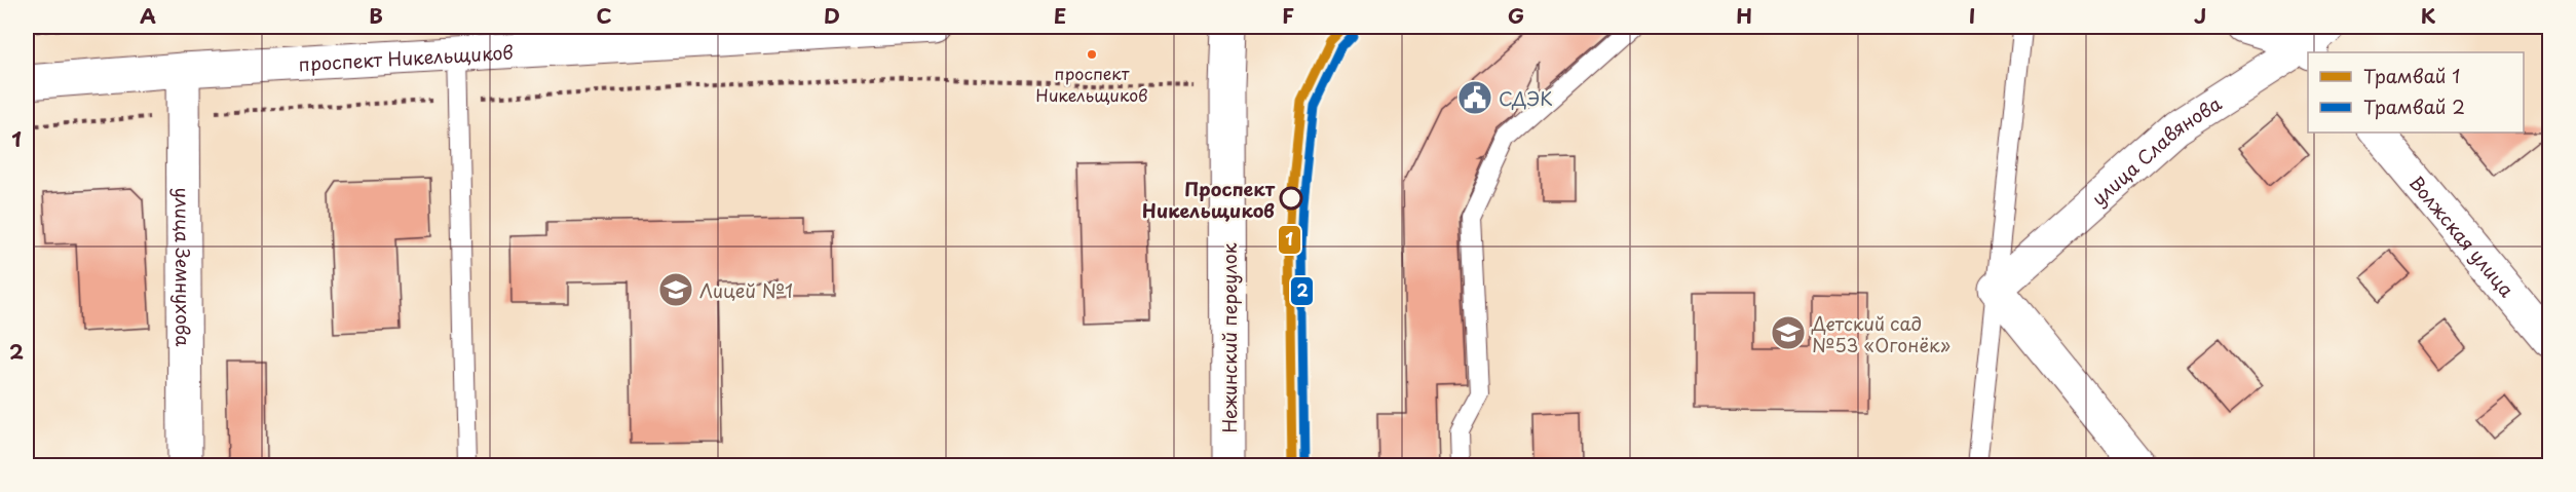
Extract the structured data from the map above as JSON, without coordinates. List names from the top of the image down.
{
  "streets": {
    "street": [
      "проспект Никельщиков",
      "улица Славянова",
      "Волжская улица",
      "улица Земнухова",
      "Нежинский переулок"
    ]
  },
  "crossings": [
    ["проспект Никельщиков", "улица Земнухова"]
  ],
  "places": {
    "other": ["проспект Никельщиков", "Проспект Никельщиков"],
    "public building": ["СДЭК"],
    "school or university": ["Лицей №1", "Детский сад №53 «Огонёк»"]
  },
  "lines": ["tram line 1", "tram line 2"],
  "legend": ["Трамвай 1", "Трамвай 2"],
  "grid": {
    "columns": [
      "A",
      "B",
      "C",
      "D",
      "E",
      "F",
      "G",
      "H",
      "I",
      "J",
      "K"
    ],
    "rows": ["1", "2"]
  }
}
